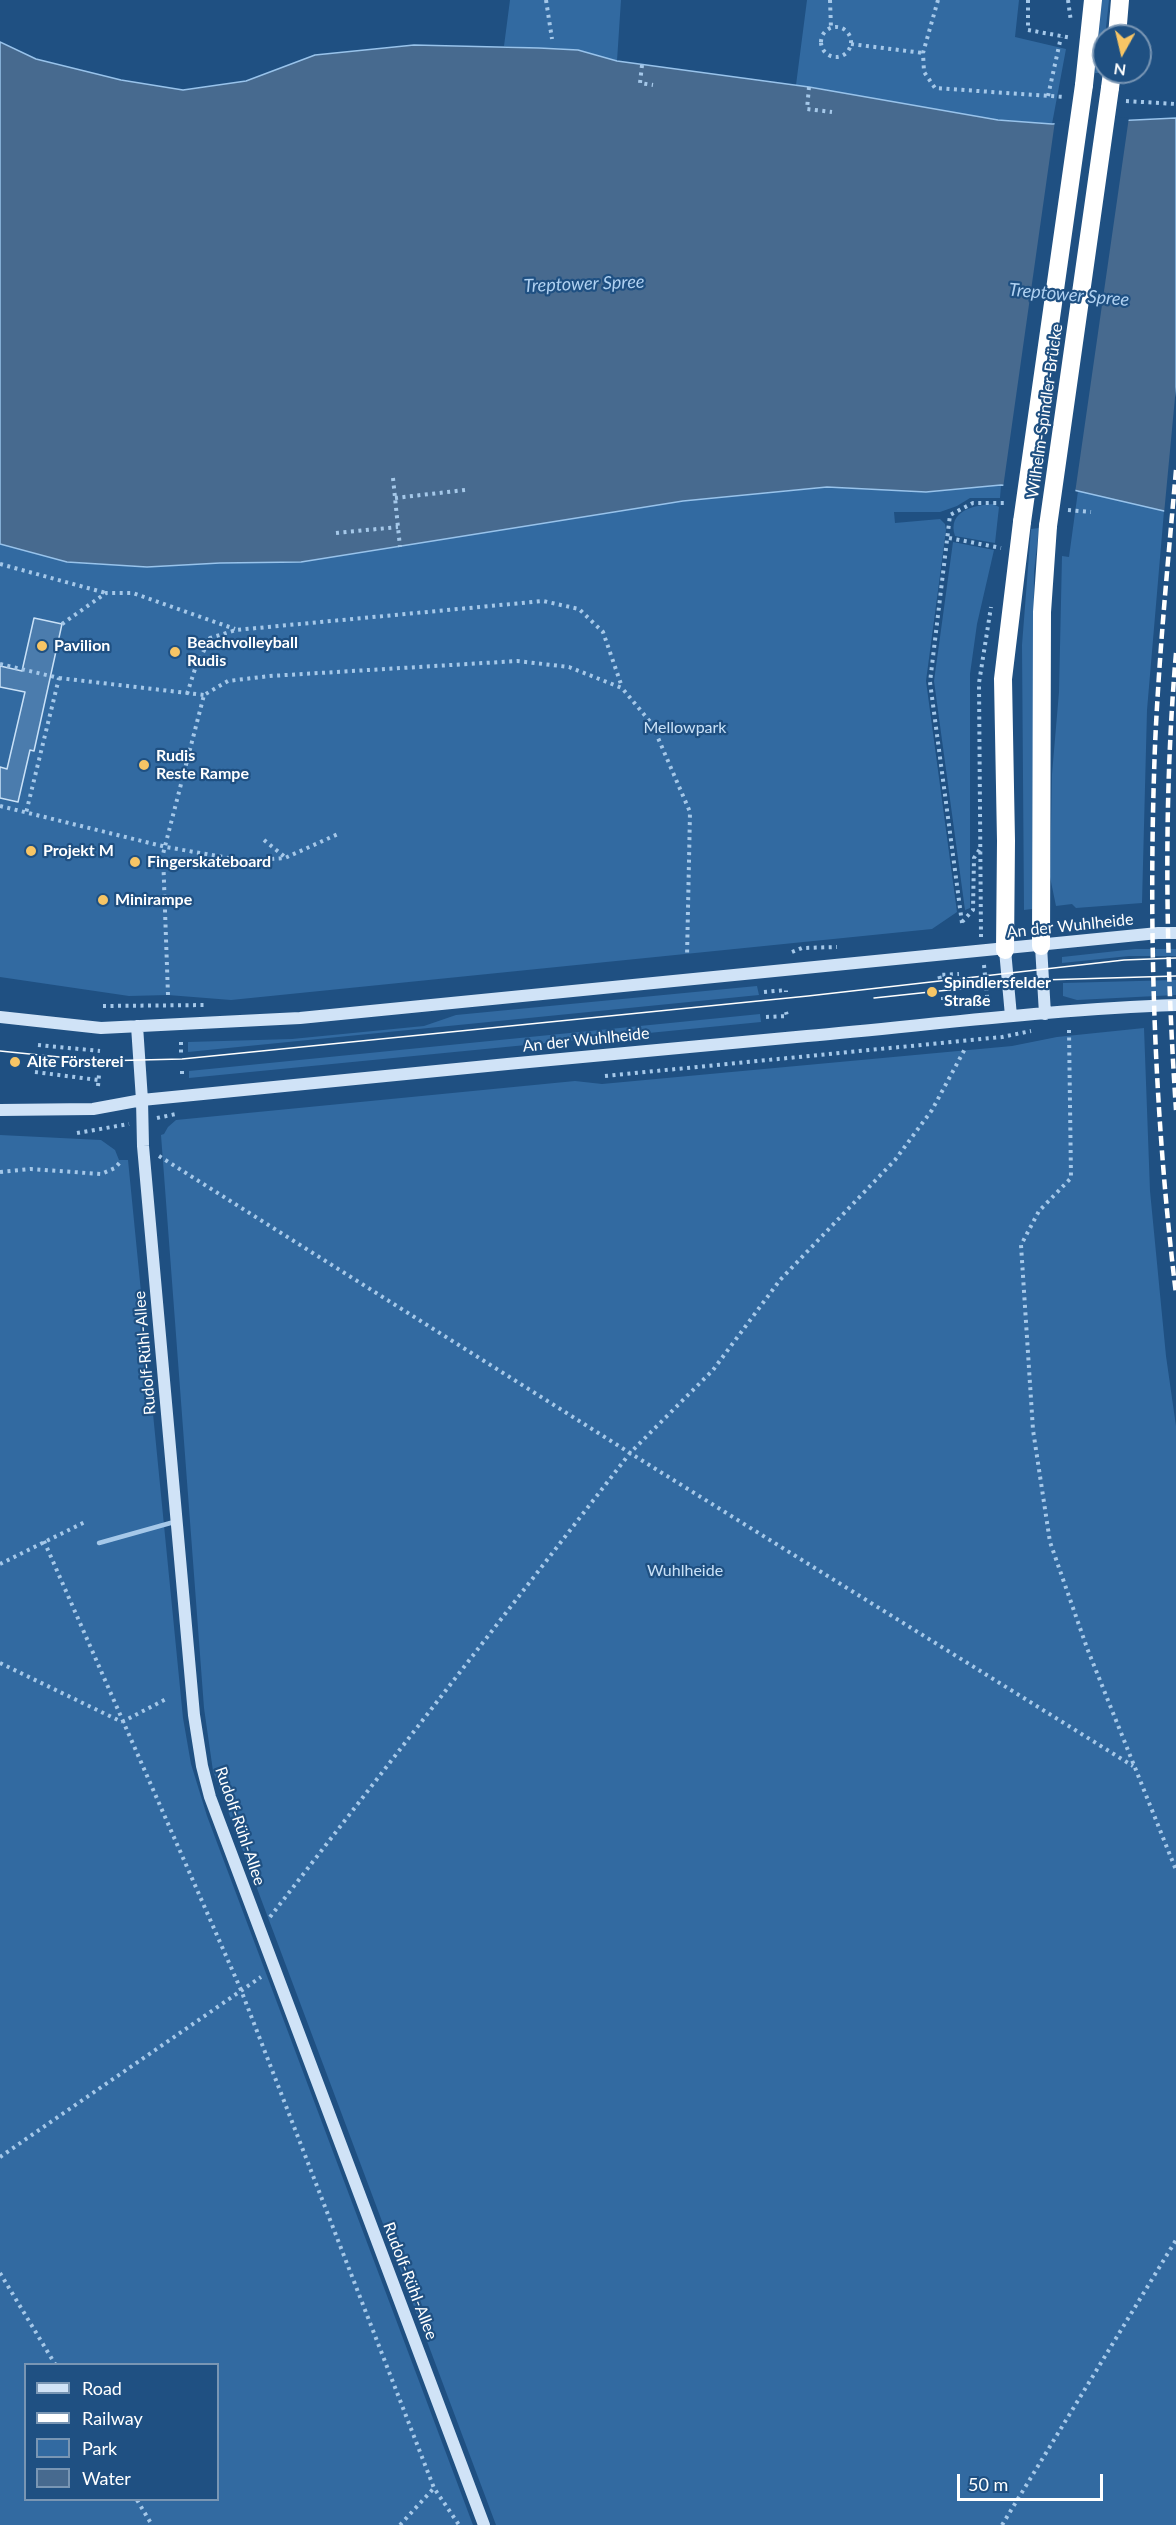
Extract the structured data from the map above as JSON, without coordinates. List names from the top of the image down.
{
  "streets": {
    "highway": ["Wilhelm-Spindler-Brücke"],
    "main road": ["An der Wuhlheide", "Rudolf-Rühl-Allee"]
  },
  "crossings": [
    ["Wilhelm-Spindler-Brücke", "An der Wuhlheide"],
    ["An der Wuhlheide", "Rudolf-Rühl-Allee"]
  ],
  "water": ["Treptower Spree"],
  "parks": ["Mellowpark", "Wuhlheide"],
  "places": [
    "Pavilion",
    "Beachvolleyball Rudis",
    "Rudis Reste Rampe",
    "Projekt M",
    "Fingerskateboard",
    "Minirampe",
    "Spindlersfelder Straße",
    "Alte Försterei"
  ],
  "legend": [
    "Road",
    "Railway",
    "Park",
    "Water"
  ],
  "scale_bar": "50 m",
  "north": "bottom"
}
